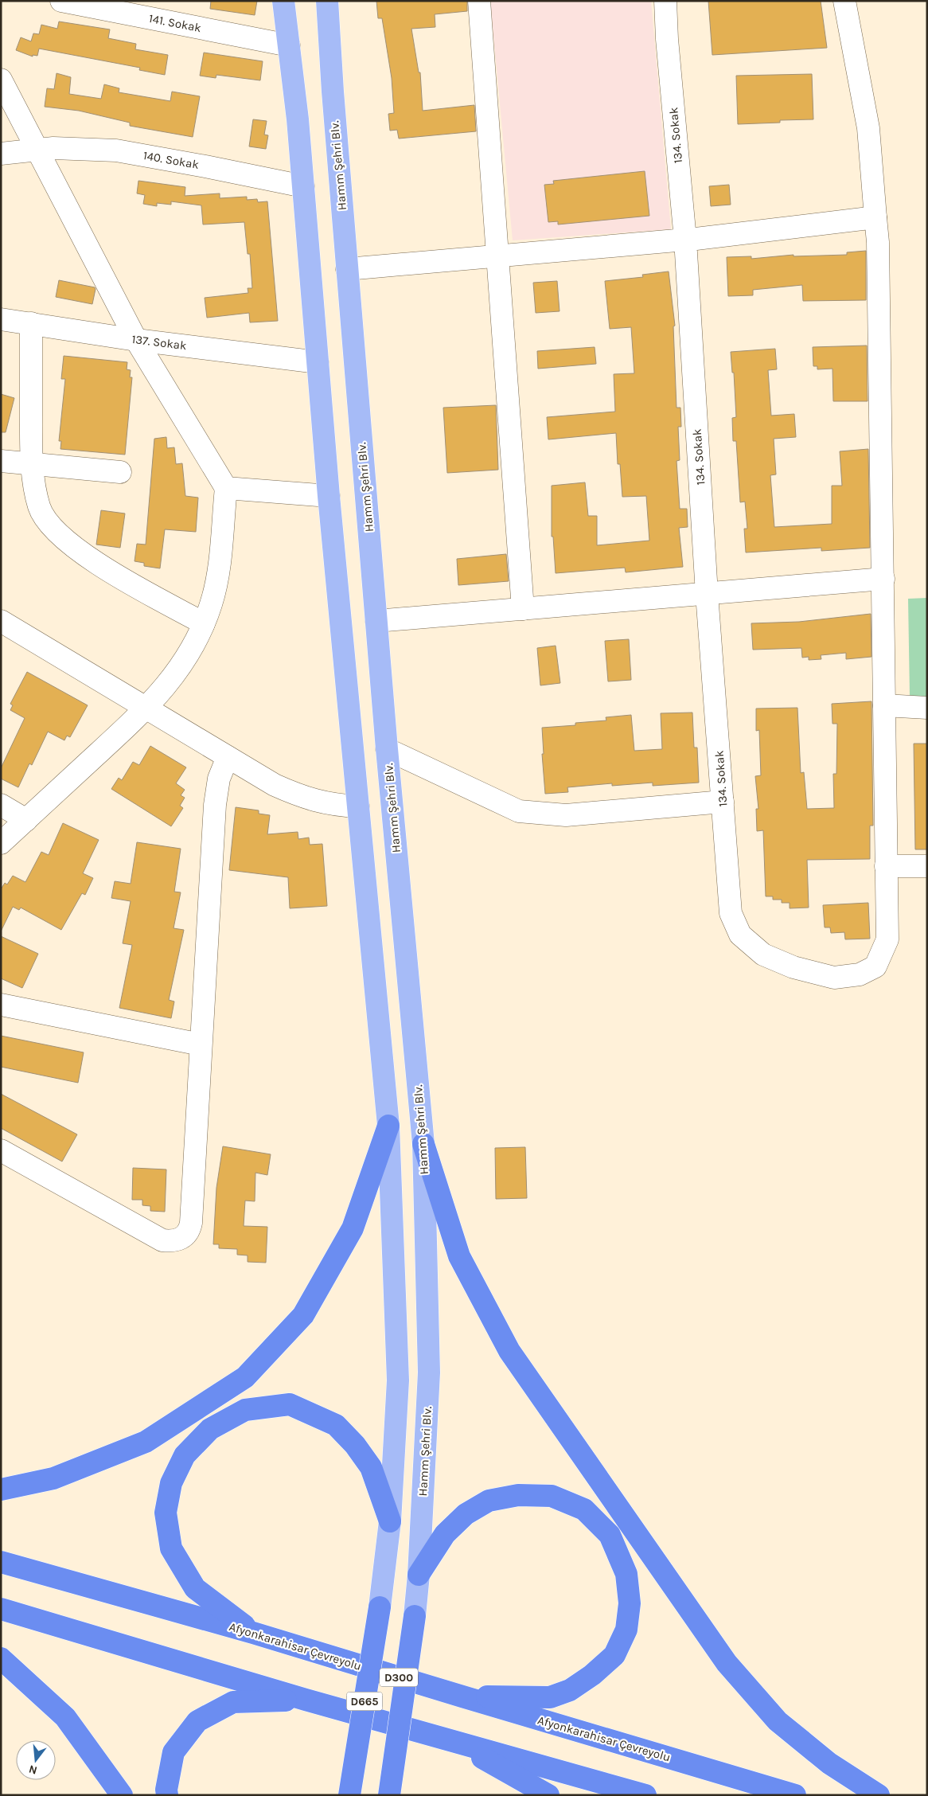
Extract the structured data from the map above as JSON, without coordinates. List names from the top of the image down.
{
  "streets": {
    "highway": ["Afyonkarahisar Çevreyolu", "D300", "D665"],
    "main road": ["Hamm Şehri Blv."],
    "street": [
      "141. Sokak",
      "134. Sokak",
      "140. Sokak",
      "137. Sokak"
    ]
  },
  "north": "bottom"
}
